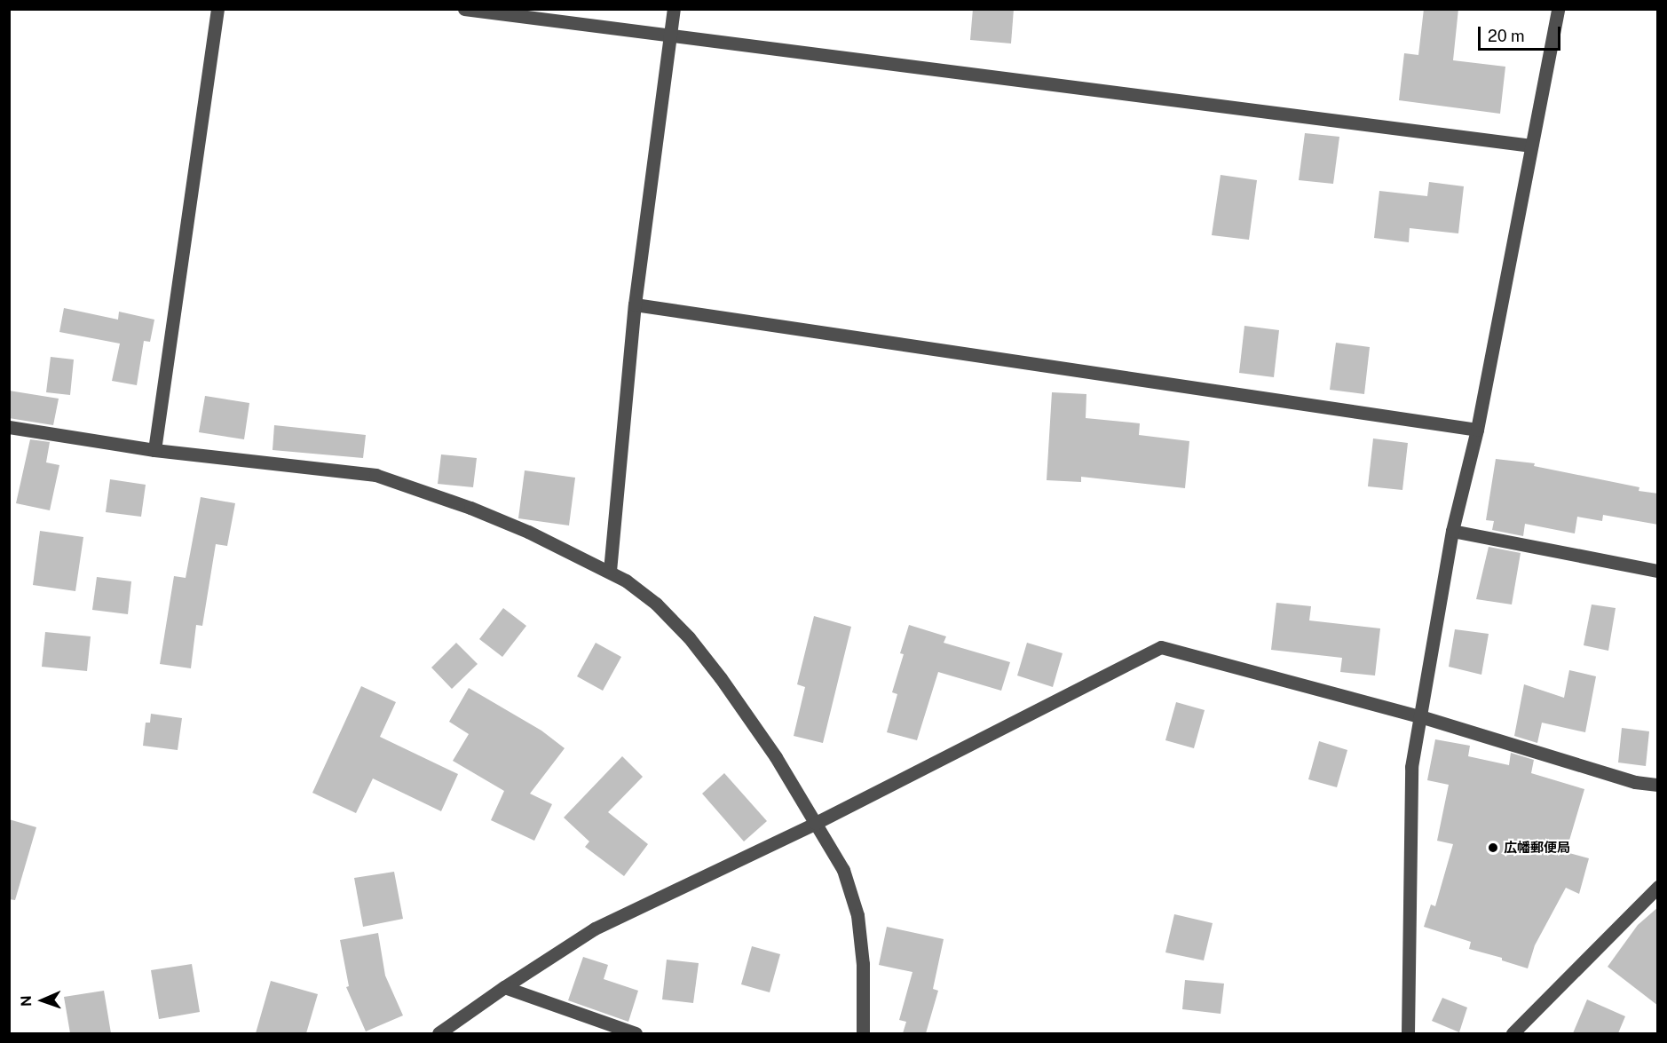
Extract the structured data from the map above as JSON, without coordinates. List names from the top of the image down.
{
  "places": ["広幡郵便局"],
  "scale_bar": "20 m",
  "north": "left"
}
